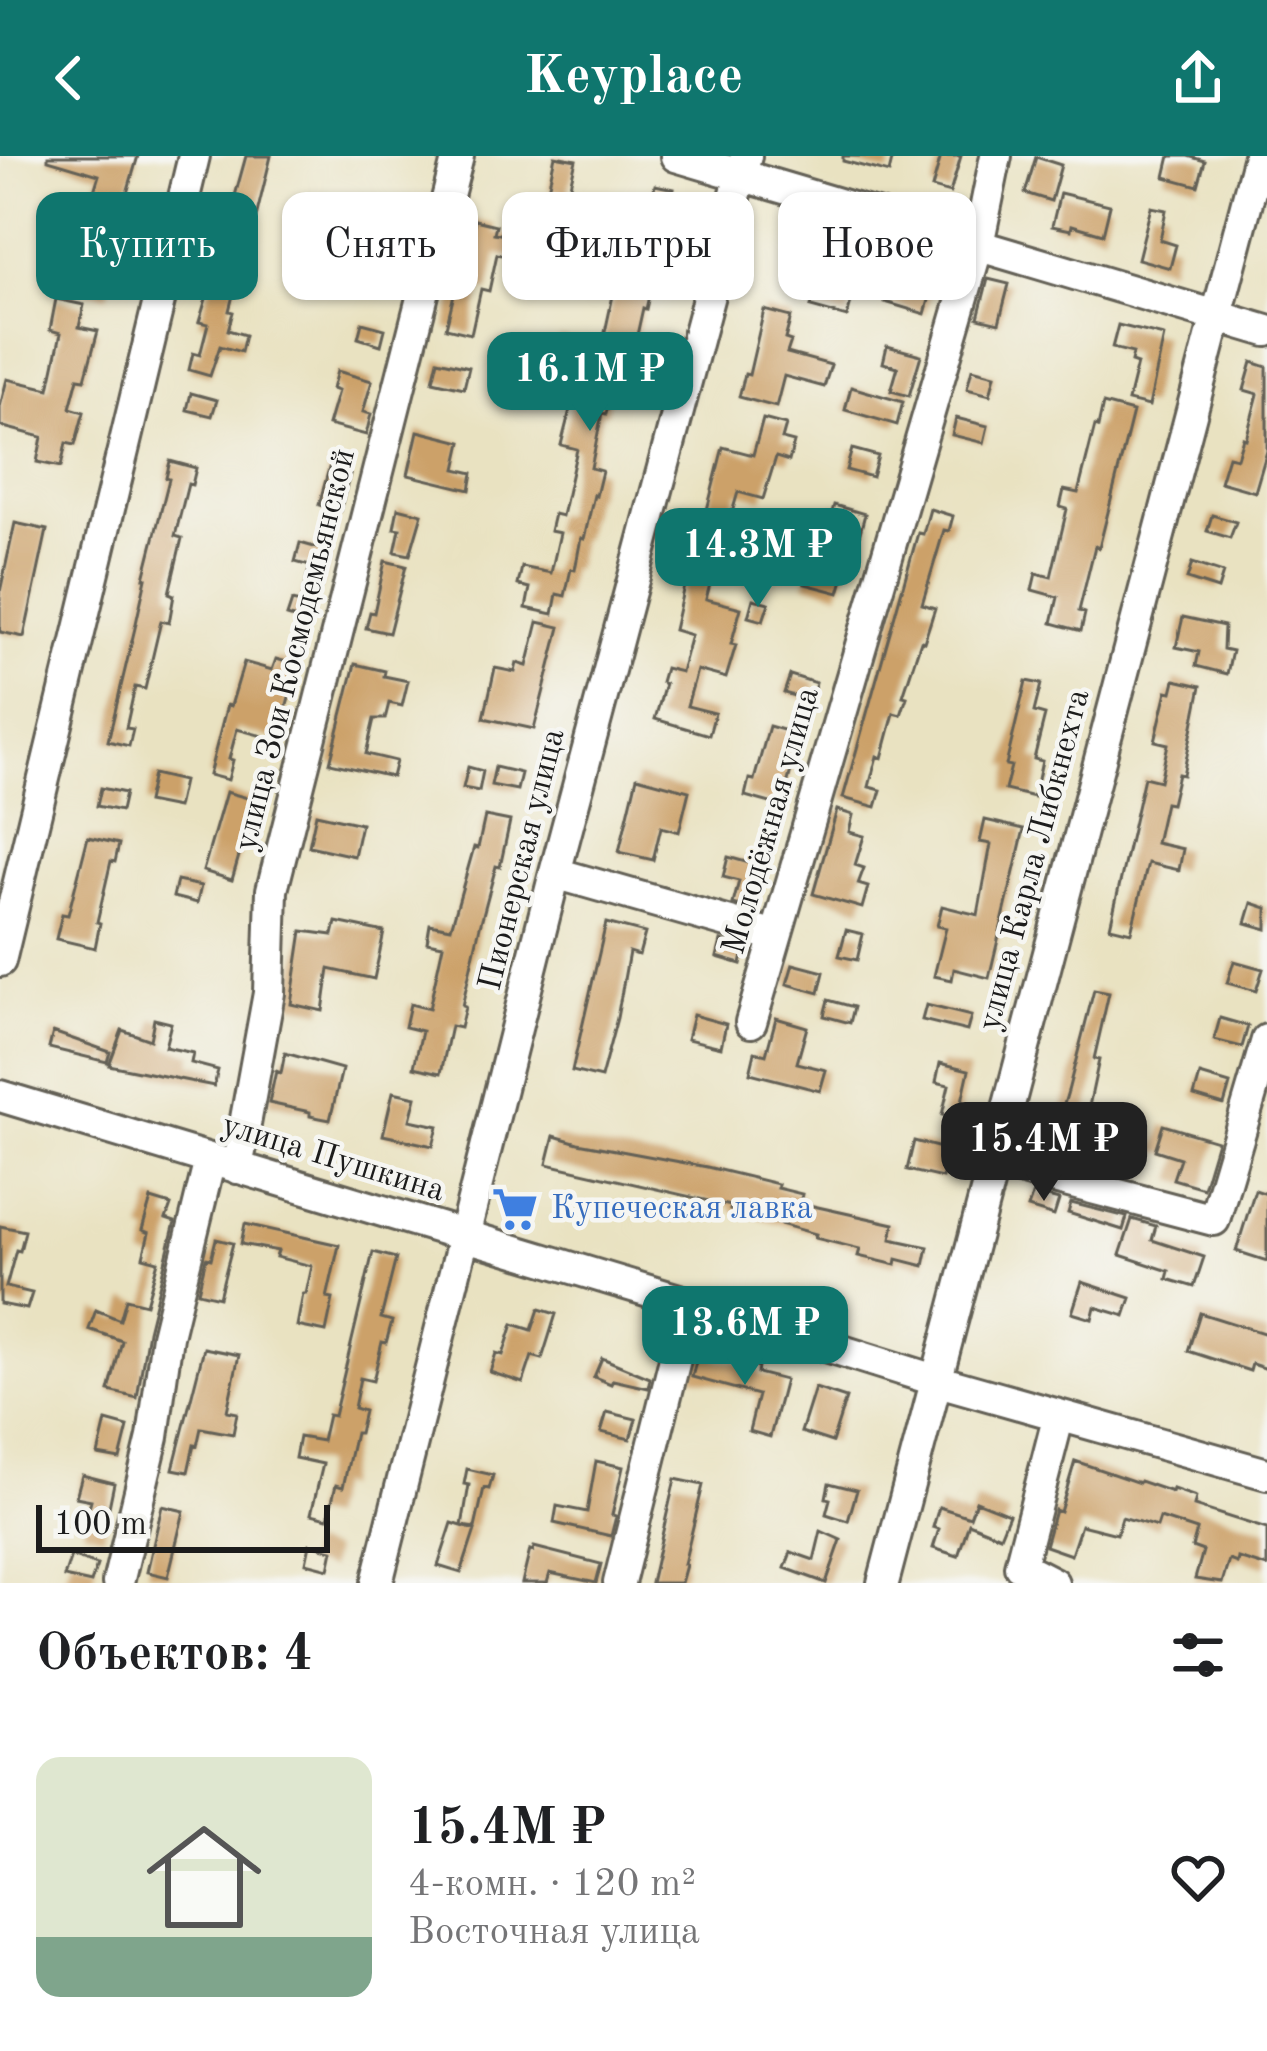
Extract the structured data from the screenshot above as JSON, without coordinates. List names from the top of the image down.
{
  "streets": {
    "street": [
      "улица Зои Космодемьянской",
      "Молодёжная улица",
      "Пионерская улица",
      "улица Карла Либкнехта",
      "улица Пушкина"
    ]
  },
  "crossings": [
    ["улица Зои Космодемьянской", "улица Пушкина"],
    ["Пионерская улица", "улица Пушкина"],
    ["улица Карла Либкнехта", "улица Пушкина"]
  ],
  "places": {
    "supermarket": ["Купеческая лавка"]
  },
  "scale_bar": "100 m",
  "page": {
    "header": "Keyplace",
    "chip": [
      "Купить",
      "Снять",
      "Фильтры",
      "Новое"
    ],
    "price": [
      "16.1M ₽",
      "14.3M ₽",
      "15.4M ₽",
      "13.6M ₽"
    ],
    "scale": "100 m",
    "heading": "Объектов: 4",
    "list": [
      {
        "name": "15.4M ₽",
        "note": "4-комн. · 120 m² · Восточная улица"
      }
    ]
  }
}
